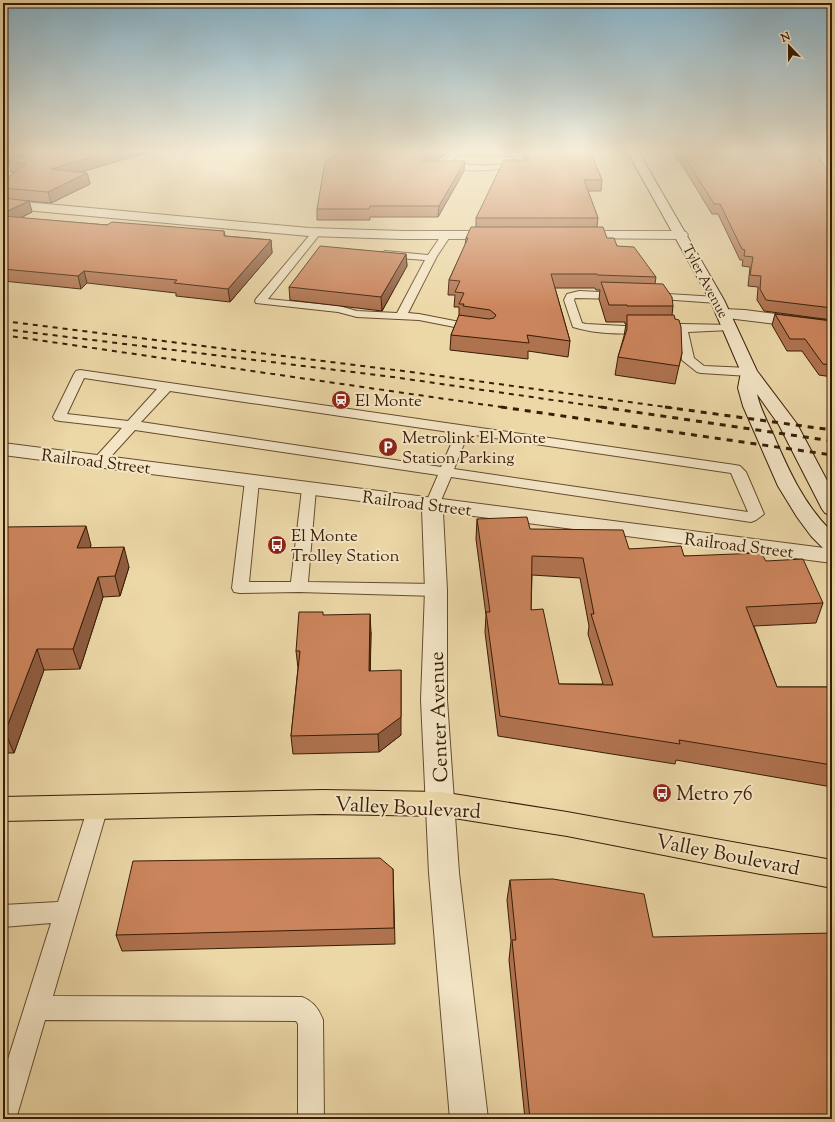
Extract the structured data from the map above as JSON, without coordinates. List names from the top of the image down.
{
  "streets": {
    "main road": ["Valley Boulevard"],
    "street": ["Tyler Avenue", "Railroad Street", "Center Avenue"]
  },
  "crossings": [
    ["Railroad Street", "Center Avenue"],
    ["Center Avenue", "Valley Boulevard"]
  ],
  "places": {
    "station": ["El Monte"],
    "parking": ["Metrolink El Monte Station Parking"],
    "bus stop": ["El Monte Trolley Station", "Metro 76"]
  },
  "north": "top"
}
